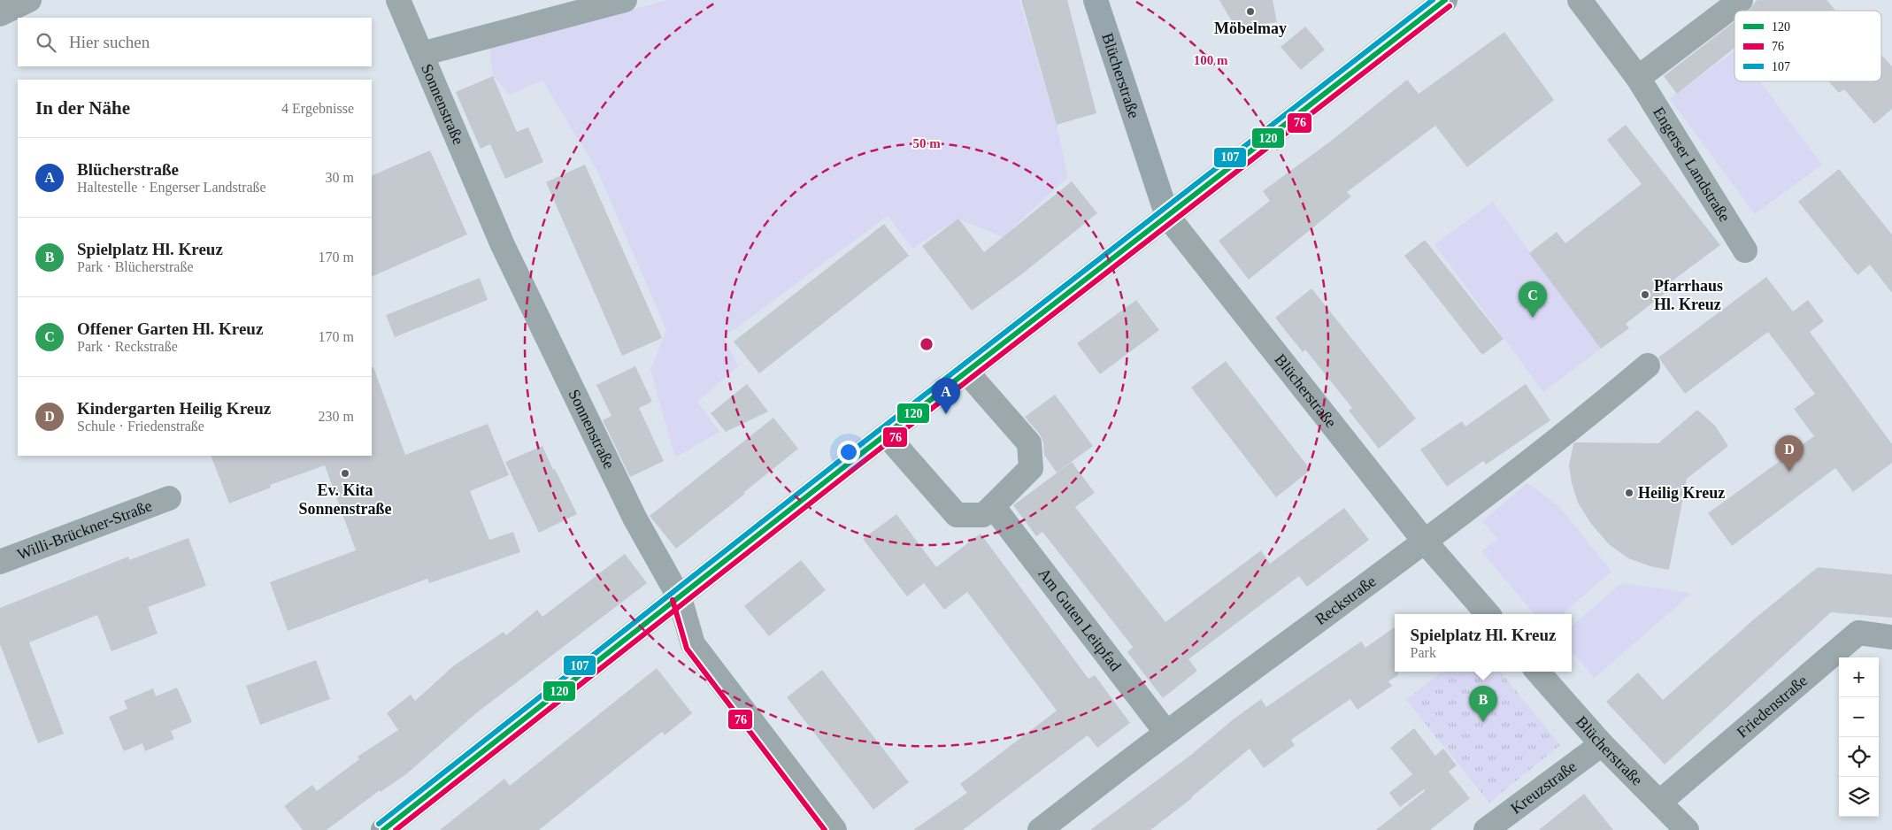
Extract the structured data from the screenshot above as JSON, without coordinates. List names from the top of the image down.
{
  "streets": {
    "main road": ["Blücherstraße"],
    "street": [
      "Sonnenstraße",
      "Engerser Landstraße",
      "Willi-Brückner-Straße",
      "Reckstraße",
      "Am Guten Leitpfad",
      "Friedenstraße",
      "Kreuzstraße"
    ]
  },
  "crossings": [
    ["Blücherstraße", "Reckstraße"],
    ["Blücherstraße", "Friedenstraße"],
    ["Blücherstraße", "Kreuzstraße"],
    ["Reckstraße", "Am Guten Leitpfad"]
  ],
  "places": [
    "Möbelmay",
    "Pfarrhaus Hl. Kreuz",
    "Ev. Kita Sonnenstraße",
    "Heilig Kreuz"
  ],
  "lines": ["transit line 120", "transit line 107", "transit line 76"],
  "legend": ["120", "76", "107"],
  "page": {
    "search": "Hier suchen",
    "heading": ["In der Nähe", "4 Ergebnisse"],
    "list": [
      {
        "mark": "A",
        "name": "Blücherstraße",
        "note": "Haltestelle · Engerser Landstraße",
        "value": "30 m"
      },
      {
        "mark": "B",
        "name": "Spielplatz Hl. Kreuz",
        "note": "Park · Blücherstraße",
        "value": "170 m"
      },
      {
        "mark": "C",
        "name": "Offener Garten Hl. Kreuz",
        "note": "Park · Reckstraße",
        "value": "170 m"
      },
      {
        "mark": "D",
        "name": "Kindergarten Heilig Kreuz",
        "note": "Schule · Friedenstraße",
        "value": "230 m"
      }
    ],
    "pins": [
      "C",
      "A",
      "D",
      "B"
    ],
    "popup": ["Spielplatz Hl. Kreuz", "Park"],
    "map_buttons": ["+", "−"]
  },
  "rings": ["100 m", "50 m"]
}
